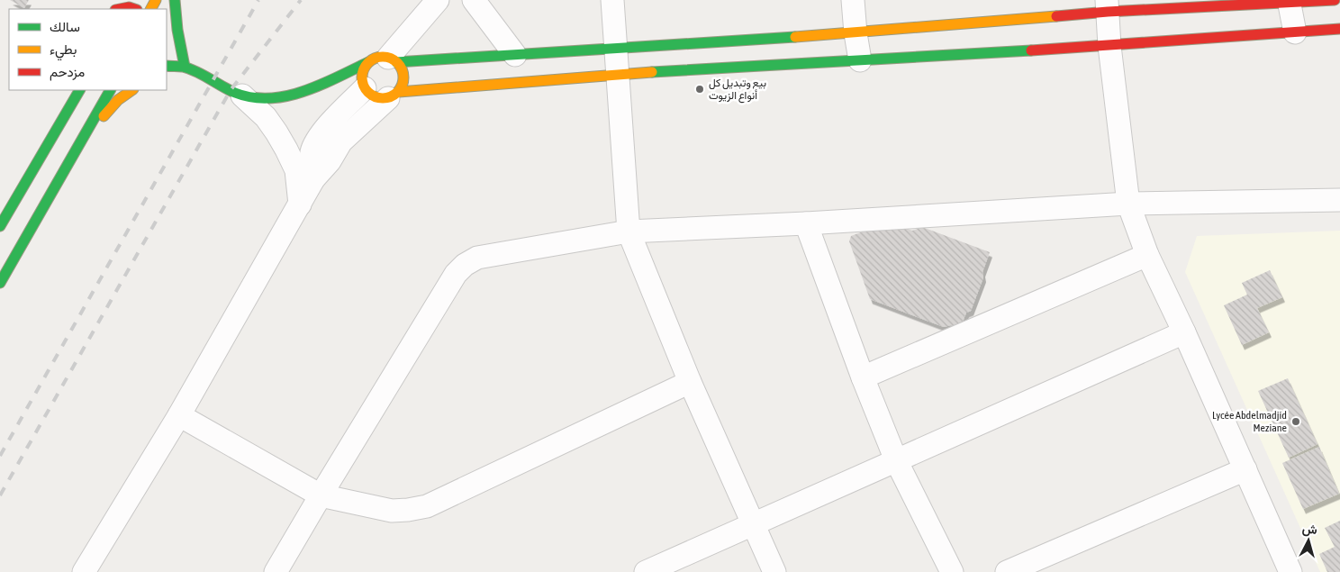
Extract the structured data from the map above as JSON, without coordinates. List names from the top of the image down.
{
  "places": ["بيع وتبديل كل أنواع الزيوت", "Lycée Abdelmadjid Meziane"],
  "legend": ["سالك", "بطيء", "مزدحم"],
  "north": "top"
}
